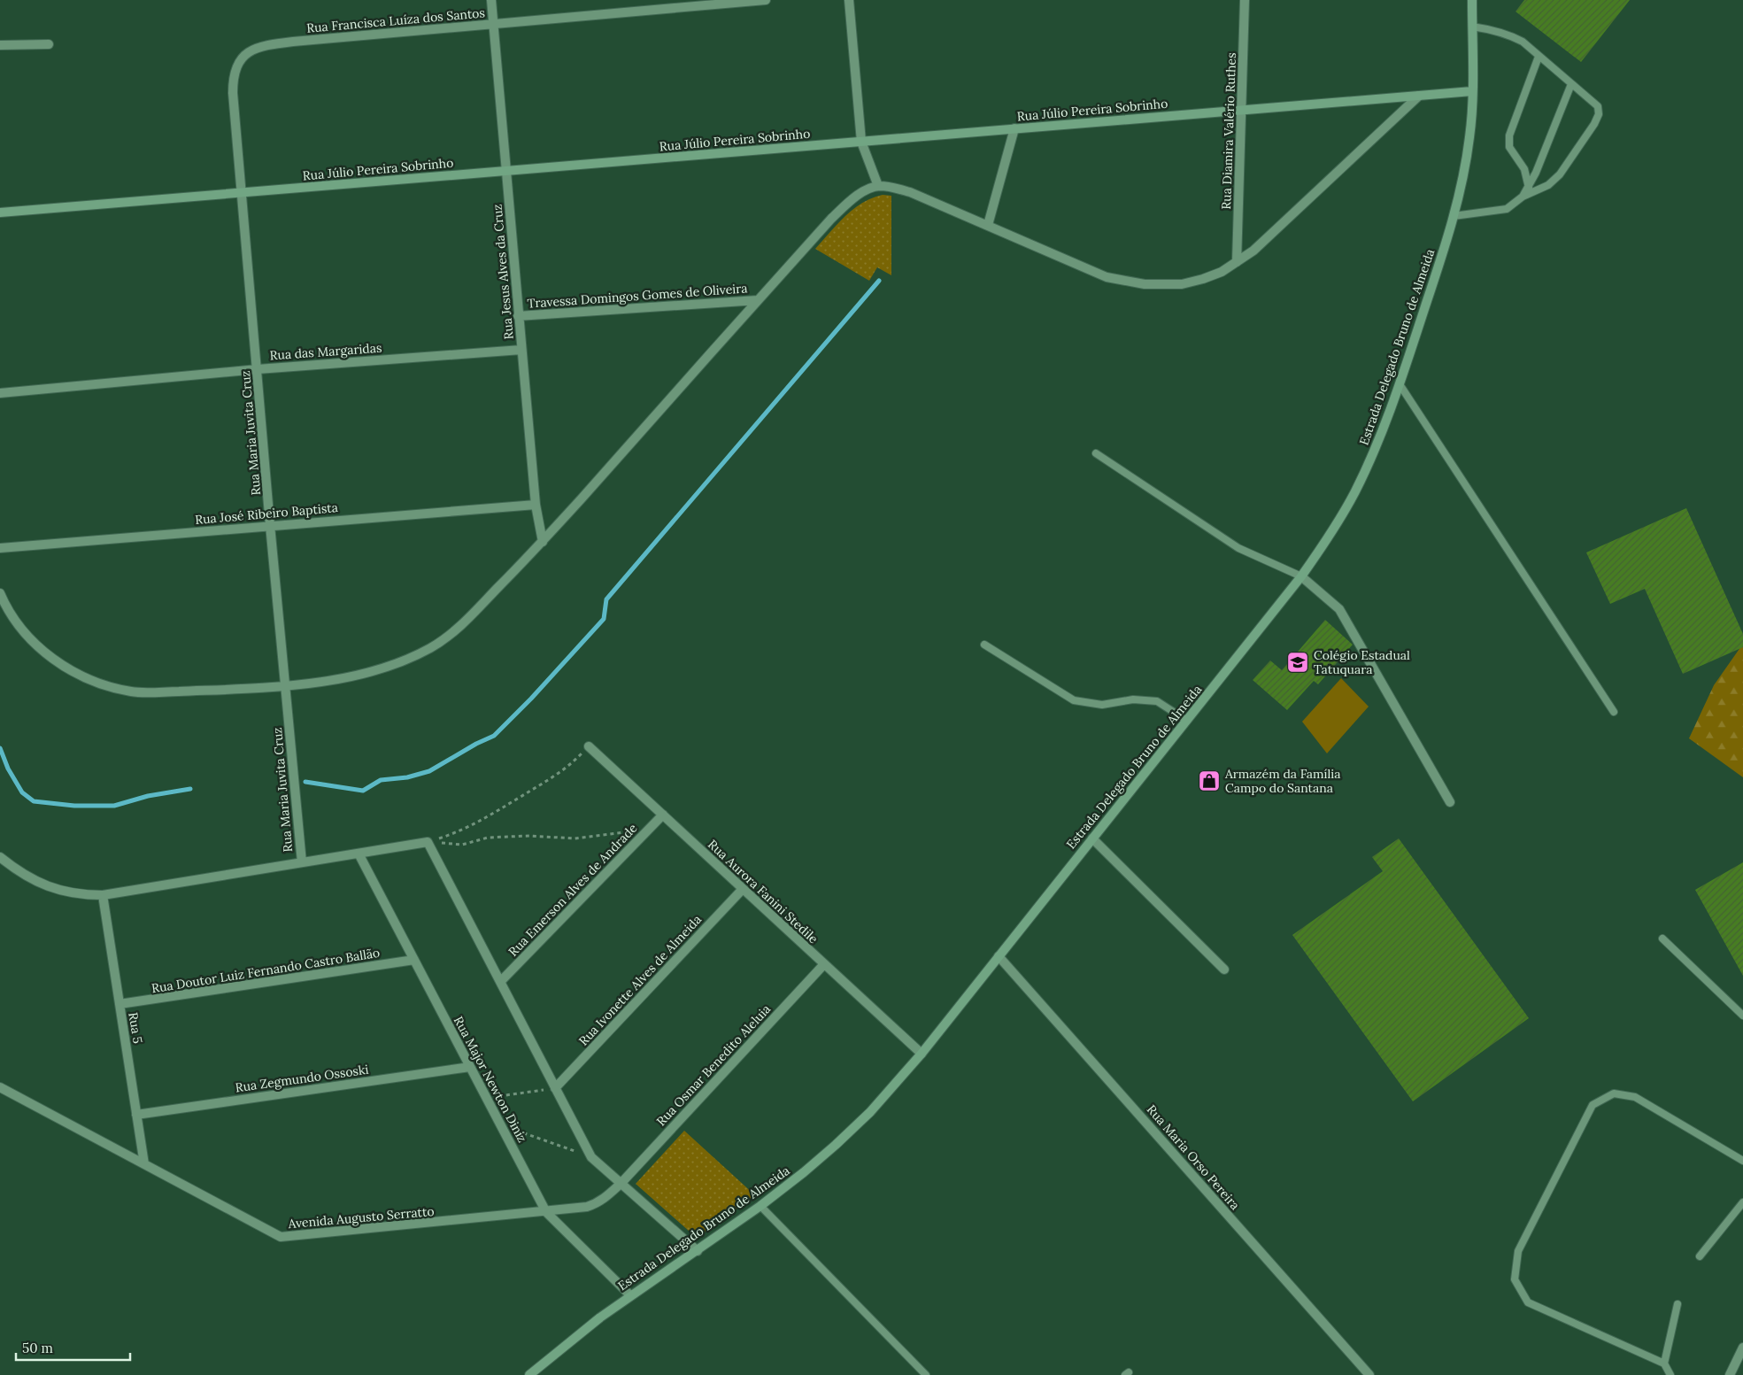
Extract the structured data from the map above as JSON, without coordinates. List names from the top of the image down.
{
  "streets": {
    "main road": ["Rua Júlio Pereira Sobrinho", "Estrada Delegado Bruno de Almeida"],
    "street": [
      "Rua Francisca Luíza dos Santos",
      "Rua Diamira Valério Ruthes",
      "Rua Jesus Alves da Cruz",
      "Travessa Domingos Gomes de Oliveira",
      "Rua das Margaridas",
      "Rua Maria Juvita Cruz",
      "Rua José Ribeiro Baptista",
      "Rua Emerson Alves de Andrade",
      "Rua Aurora Fanini Stedile",
      "Rua Doutor Luiz Fernando Castro Ballão",
      "Rua Ivonette Alves de Almeida",
      "Rua 5",
      "Rua Osmar Benedito Aleluia",
      "Rua Zegmundo Ossoski",
      "Rua Major Newton Diniz",
      "Rua Maria Orso Pereira",
      "Avenida Augusto Serratto"
    ]
  },
  "crossings": [
    ["Rua Francisca Luíza dos Santos", "Rua Jesus Alves da Cruz"],
    ["Rua Francisca Luíza dos Santos", "Rua Maria Juvita Cruz"],
    ["Rua Júlio Pereira Sobrinho", "Rua Diamira Valério Ruthes"],
    ["Rua Júlio Pereira Sobrinho", "Rua Jesus Alves da Cruz"],
    ["Rua Júlio Pereira Sobrinho", "Estrada Delegado Bruno de Almeida"],
    ["Rua Júlio Pereira Sobrinho", "Rua Maria Juvita Cruz"],
    ["Rua Jesus Alves da Cruz", "Travessa Domingos Gomes de Oliveira"],
    ["Rua Jesus Alves da Cruz", "Rua das Margaridas"],
    ["Rua Jesus Alves da Cruz", "Rua José Ribeiro Baptista"],
    ["Estrada Delegado Bruno de Almeida", "Rua Aurora Fanini Stedile"],
    ["Estrada Delegado Bruno de Almeida", "Rua Major Newton Diniz"],
    ["Estrada Delegado Bruno de Almeida", "Rua Maria Orso Pereira"],
    ["Rua das Margaridas", "Rua Maria Juvita Cruz"],
    ["Rua Maria Juvita Cruz", "Rua José Ribeiro Baptista"],
    ["Rua Emerson Alves de Andrade", "Rua Aurora Fanini Stedile"],
    ["Rua Aurora Fanini Stedile", "Rua Ivonette Alves de Almeida"],
    ["Rua Aurora Fanini Stedile", "Rua Osmar Benedito Aleluia"],
    ["Rua Doutor Luiz Fernando Castro Ballão", "Rua 5"],
    ["Rua Doutor Luiz Fernando Castro Ballão", "Rua Major Newton Diniz"],
    ["Rua 5", "Rua Zegmundo Ossoski"],
    ["Rua 5", "Avenida Augusto Serratto"],
    ["Rua Osmar Benedito Aleluia", "Avenida Augusto Serratto"],
    ["Rua Zegmundo Ossoski", "Rua Major Newton Diniz"],
    ["Rua Major Newton Diniz", "Avenida Augusto Serratto"]
  ],
  "places": {
    "school or university": ["Colégio Estadual Tatuquara"],
    "shop": ["Armazém da Família Campo do Santana"]
  },
  "scale_bar": "50 m"
}
